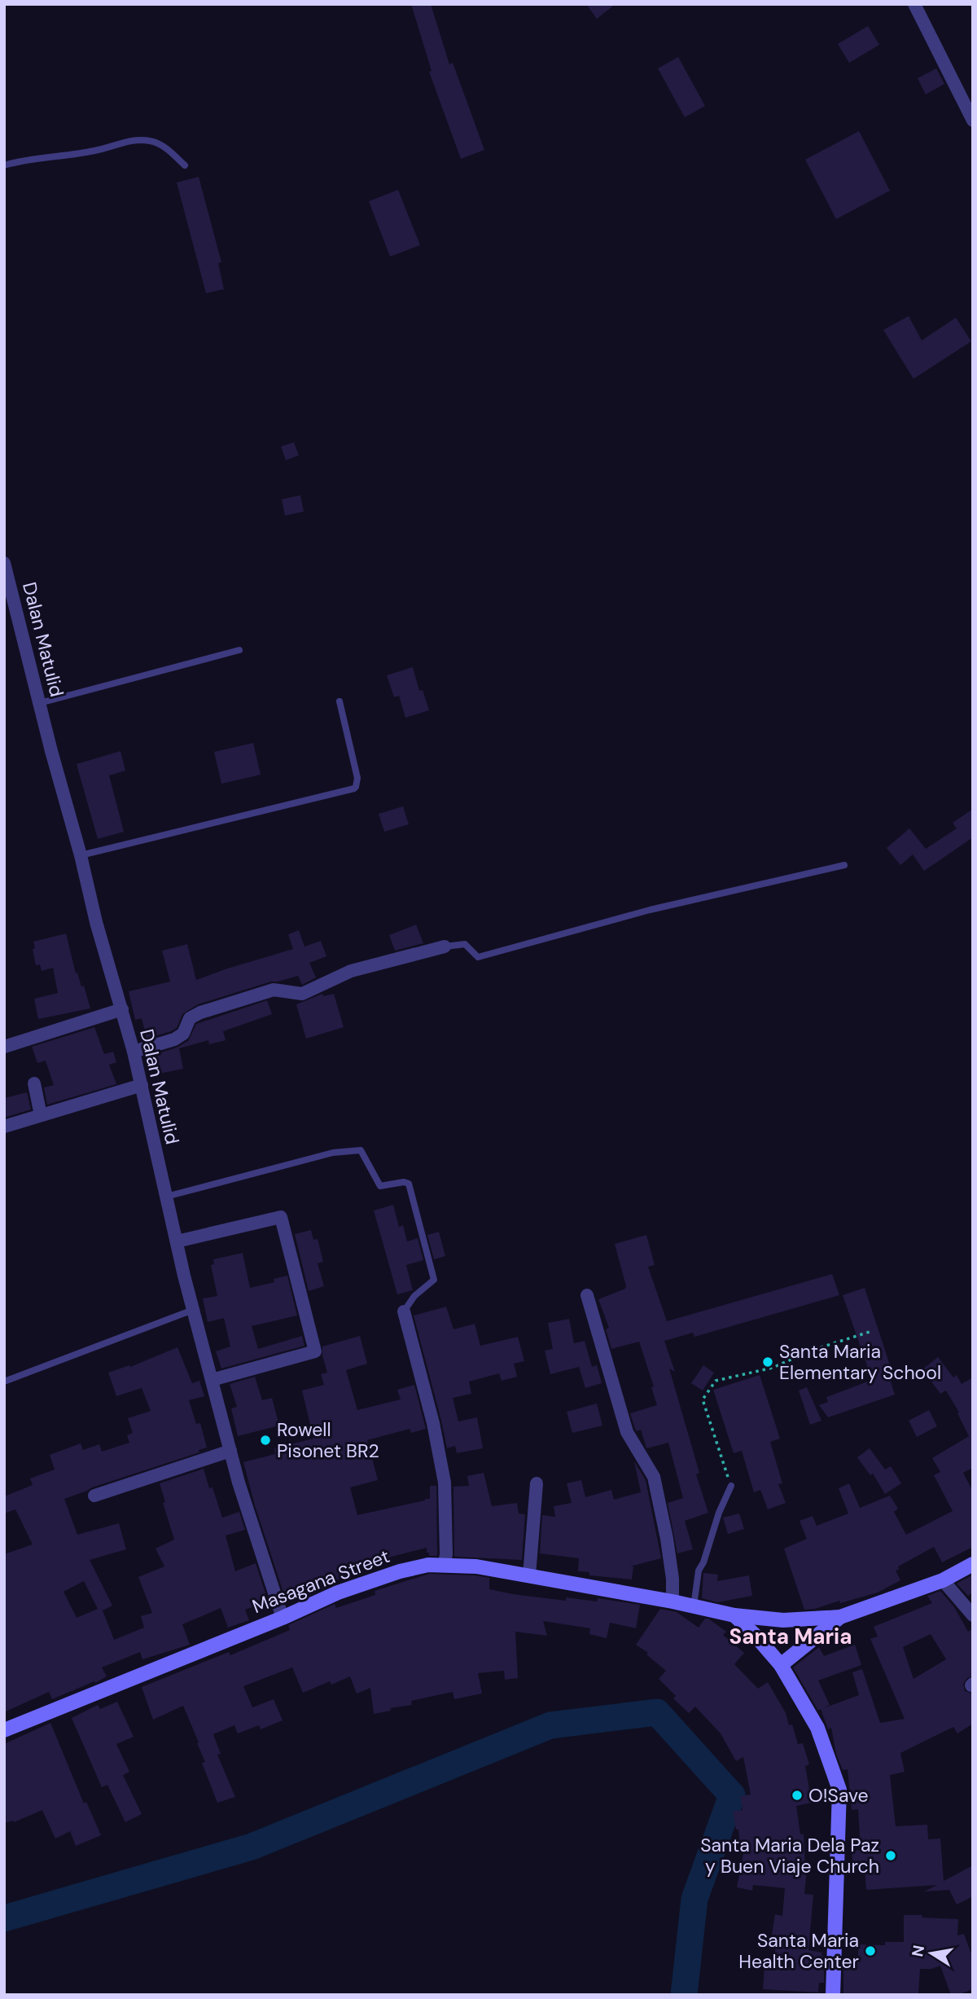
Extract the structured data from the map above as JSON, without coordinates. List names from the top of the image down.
{
  "streets": {
    "street": ["Dalan Matulid", "Masagana Street"]
  },
  "crossings": [
    ["Dalan Matulid", "Masagana Street"]
  ],
  "districts": ["Santa Maria"],
  "places": [
    "Santa Maria Elementary School",
    "Rowell Pisonet BR2",
    "O!Save",
    "Santa Maria Dela Paz y Buen Viaje Church",
    "Santa Maria Health Center"
  ],
  "north": "left"
}
